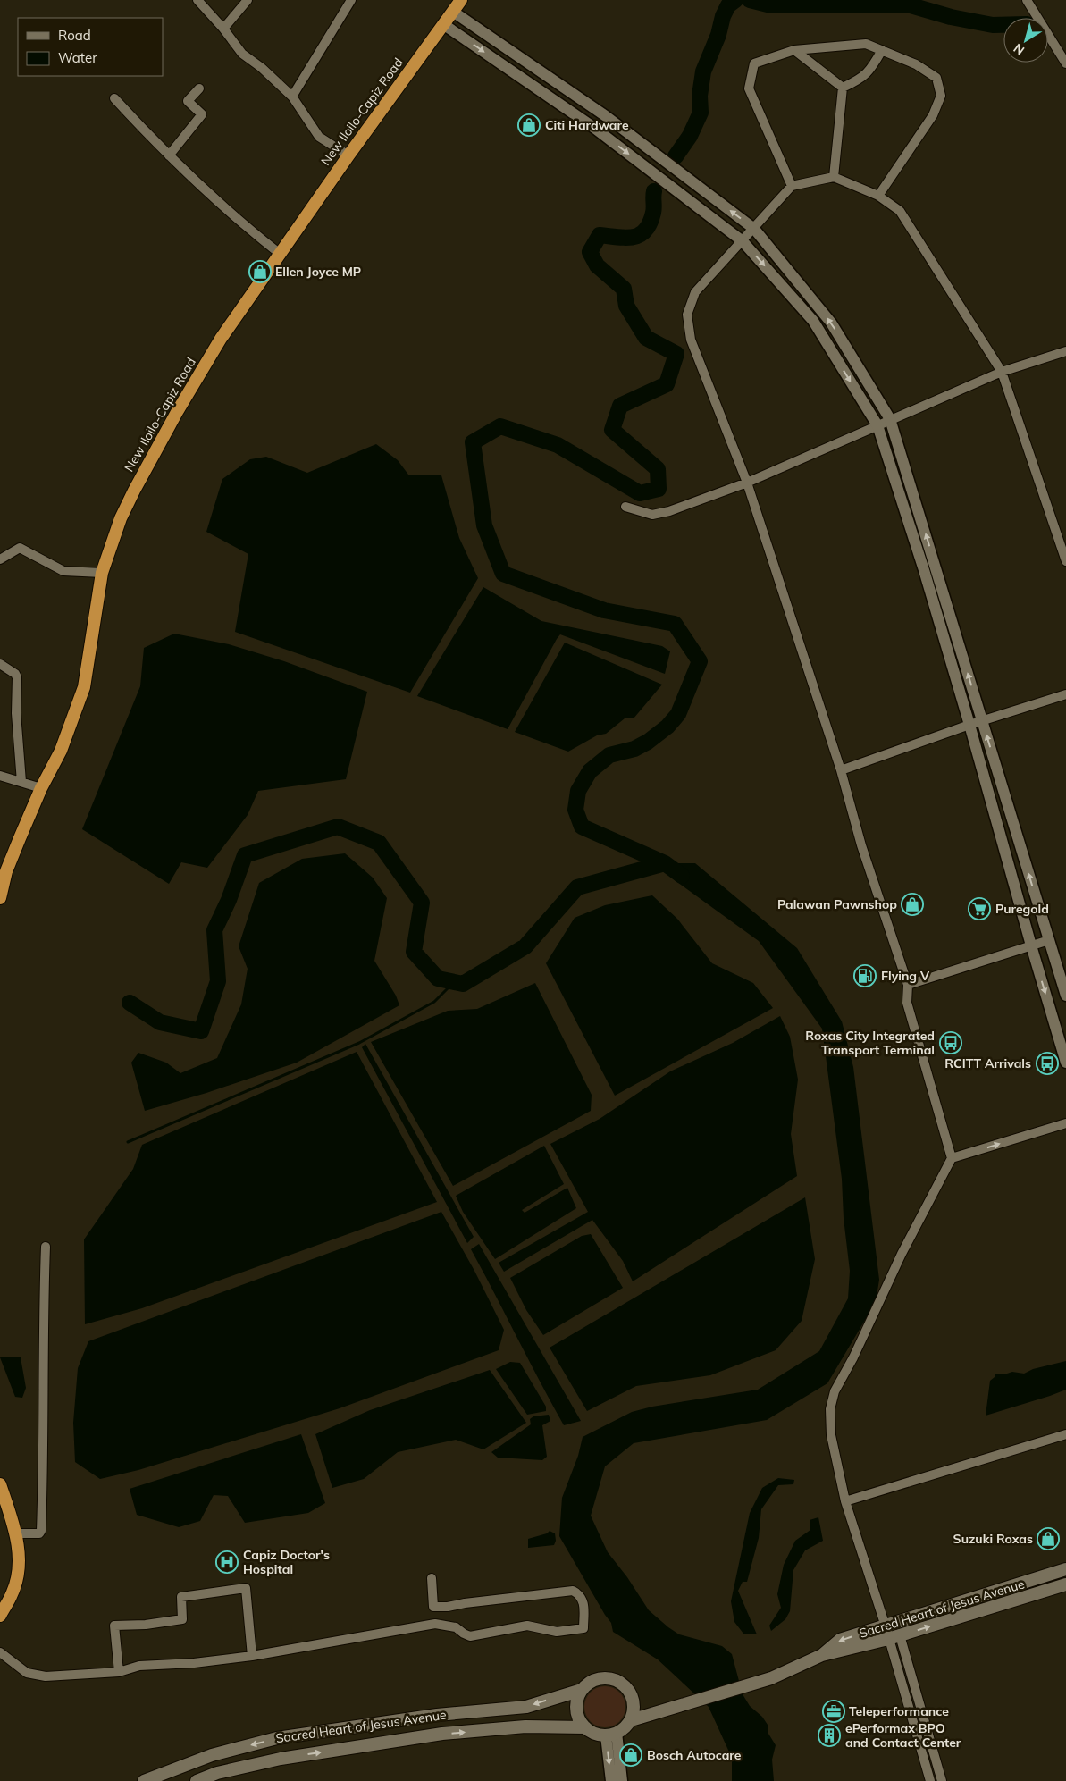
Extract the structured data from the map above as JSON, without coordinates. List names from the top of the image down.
{
  "streets": {
    "highway": ["New Iloilo-Capiz Road"],
    "main road": ["Sacred Heart of Jesus Avenue"]
  },
  "places": {
    "shop": [
      "Citi Hardware",
      "Ellen Joyce MP",
      "Palawan Pawnshop",
      "Suzuki Roxas",
      "Bosch Autocare"
    ],
    "supermarket": ["Puregold"],
    "fuel station": ["Flying V"],
    "bus stop": ["Roxas City Integrated Transport Terminal", "RCITT Arrivals"],
    "hospital": ["Capiz Doctor's Hospital"],
    "office": ["Teleperformance"],
    "building": ["ePerformax BPO and Contact Center"]
  },
  "legend": ["Road", "Water"],
  "north": "bottom left"
}
